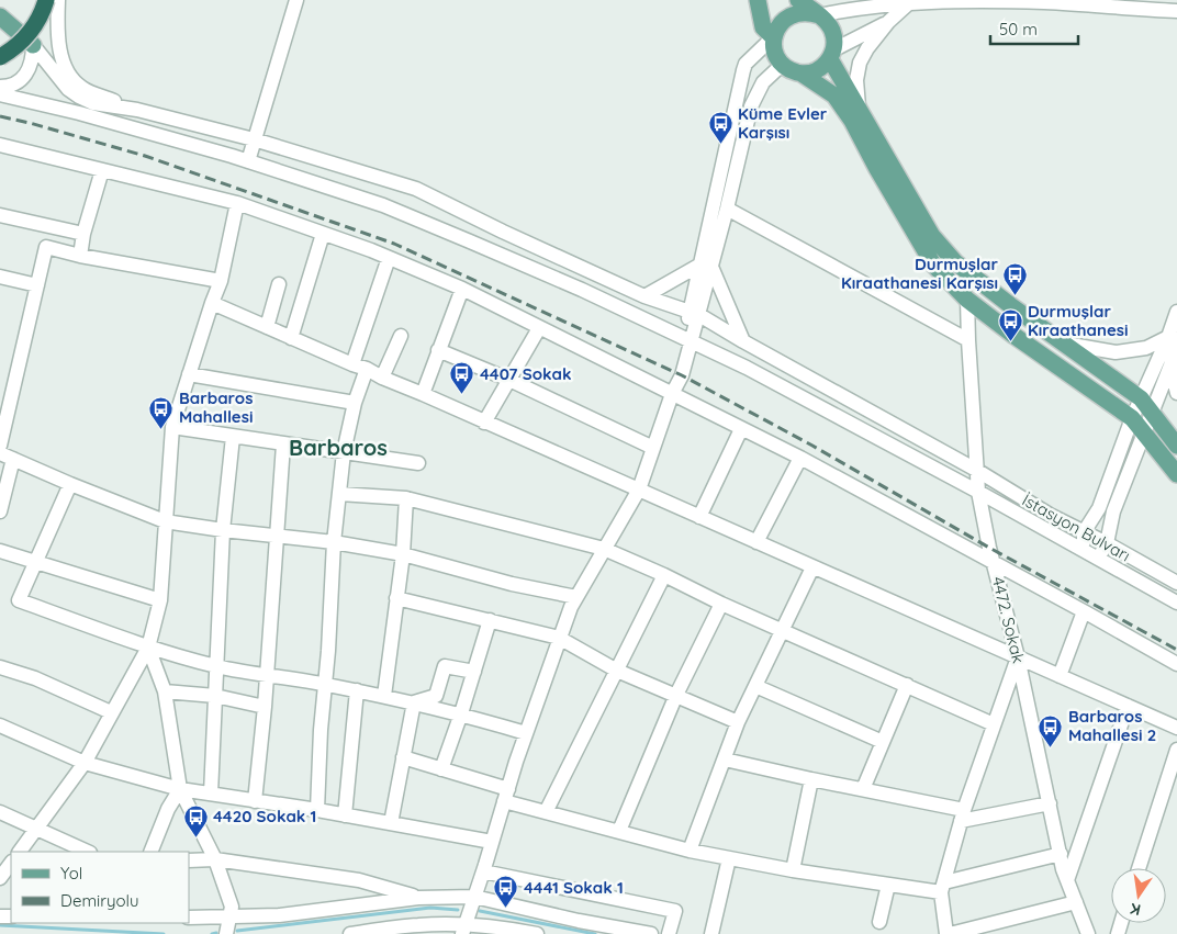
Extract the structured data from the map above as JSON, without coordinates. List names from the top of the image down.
{
  "streets": {
    "street": ["İstasyon Bulvarı", "4472. Sokak"]
  },
  "crossings": [
    ["İstasyon Bulvarı", "4472. Sokak"]
  ],
  "districts": ["Barbaros"],
  "places": {
    "bus stop": [
      "Küme Evler Karşısı",
      "Durmuşlar Kıraathanesi Karşısı",
      "Durmuşlar Kıraathanesi",
      "4407 Sokak",
      "Barbaros Mahallesi",
      "Barbaros Mahallesi 2",
      "4420 Sokak 1",
      "4441 Sokak 1"
    ]
  },
  "legend": ["Yol", "Demiryolu"],
  "scale_bar": "50 m",
  "north": "bottom"
}
